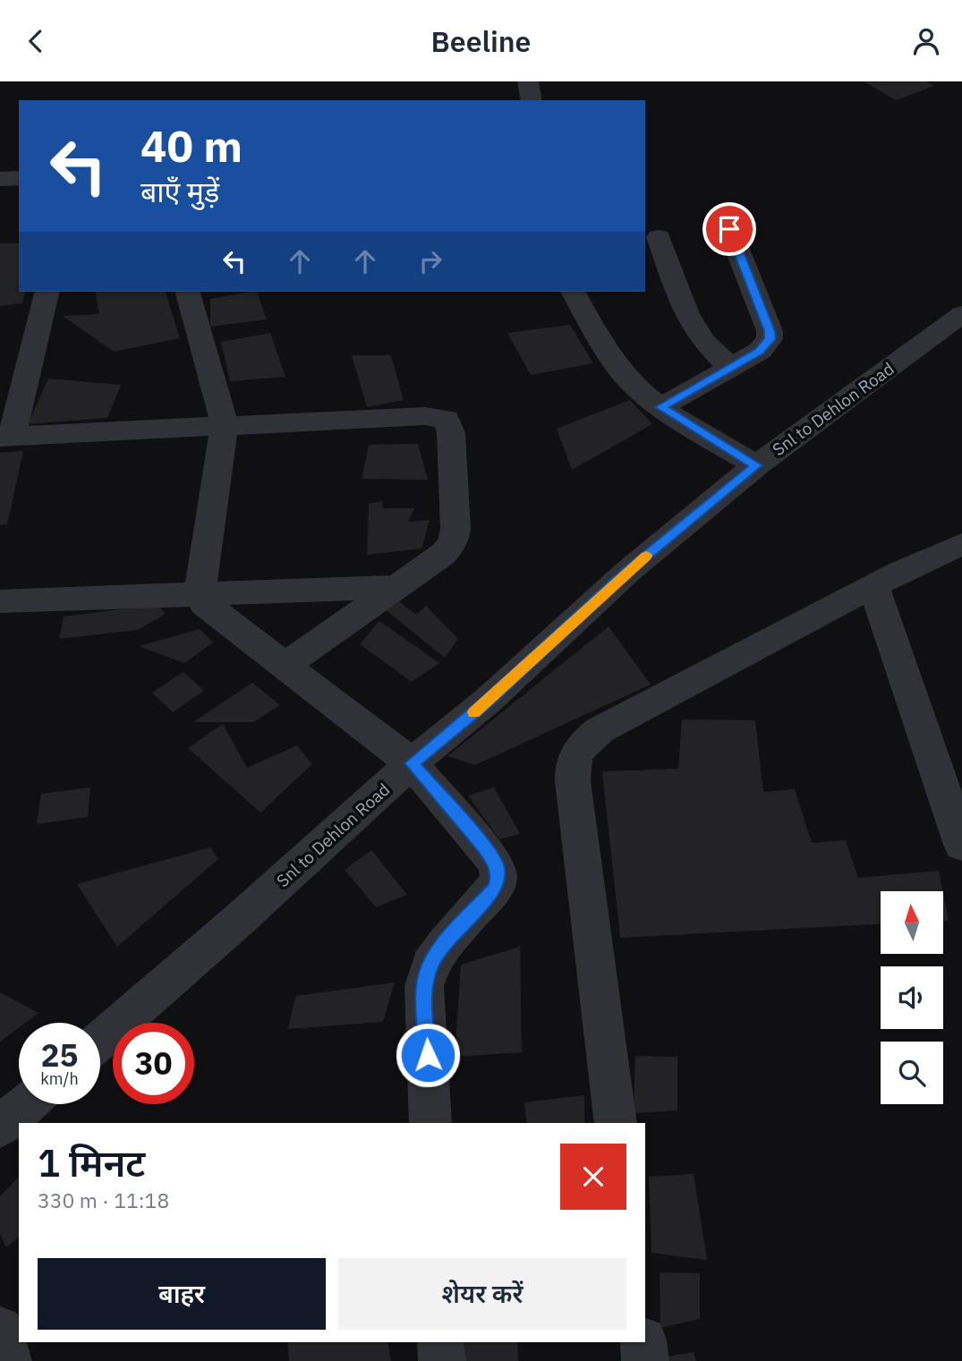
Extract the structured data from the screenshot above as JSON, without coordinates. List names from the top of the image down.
{
  "streets": {
    "street": ["Snl to Dehlon Road"]
  },
  "north": "top",
  "page": {
    "header": "Beeline",
    "turn": ["40 m", "बाएँ मुड़ें"],
    "speed": "25 km/h",
    "limit": "30",
    "heading": ["1 मिनट", "330 m · 11:18"],
    "buttons": ["बाहर", "शेयर करें"]
  }
}
